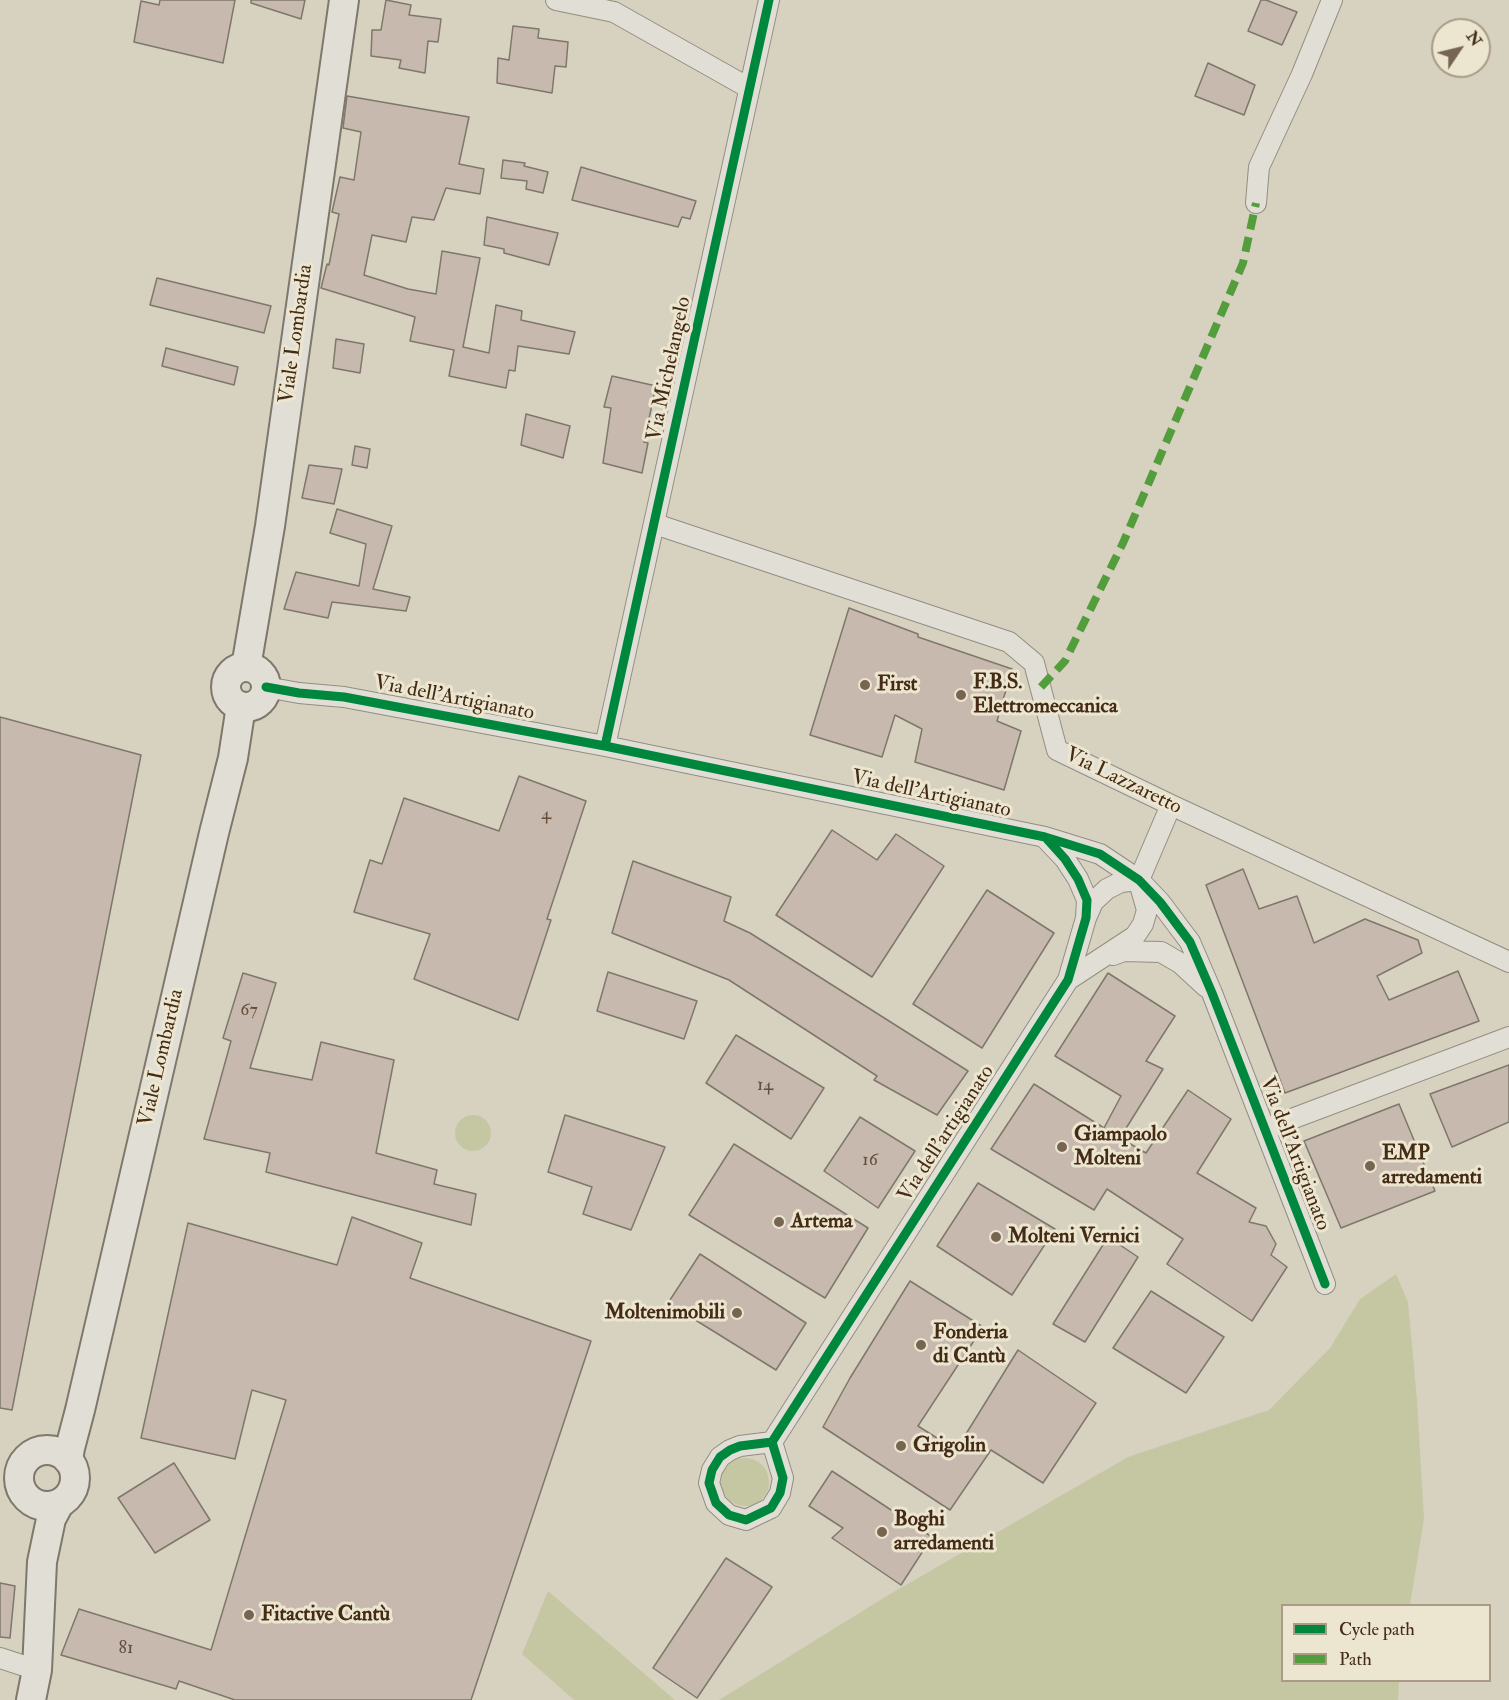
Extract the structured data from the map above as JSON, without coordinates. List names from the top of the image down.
{
  "streets": {
    "main road": ["Viale Lombardia"],
    "street": [
      "Via Michelangelo",
      "Via dell'Artigianato",
      "Via Lazzaretto",
      "Via dell'artigianato"
    ]
  },
  "crossings": [
    ["Viale Lombardia", "Via dell'Artigianato"],
    ["Via Michelangelo", "Via dell'Artigianato"],
    ["Via Michelangelo", "Via Lazzaretto"],
    ["Via dell'Artigianato", "Via dell'artigianato"]
  ],
  "places": [
    "First",
    "F.B.S. Elettromeccanica",
    "Giampaolo Molteni",
    "EMP arredamenti",
    "Artema",
    "Molteni Vernici",
    "Moltenimobili",
    "Fonderia di Cantù",
    "Grigolin",
    "Boghi arredamenti",
    "Fitactive Cantù"
  ],
  "house_numbers": [
    "4",
    "67",
    "14",
    "16",
    "81"
  ],
  "legend": ["Cycle path", "Path"],
  "north": "top right"
}
